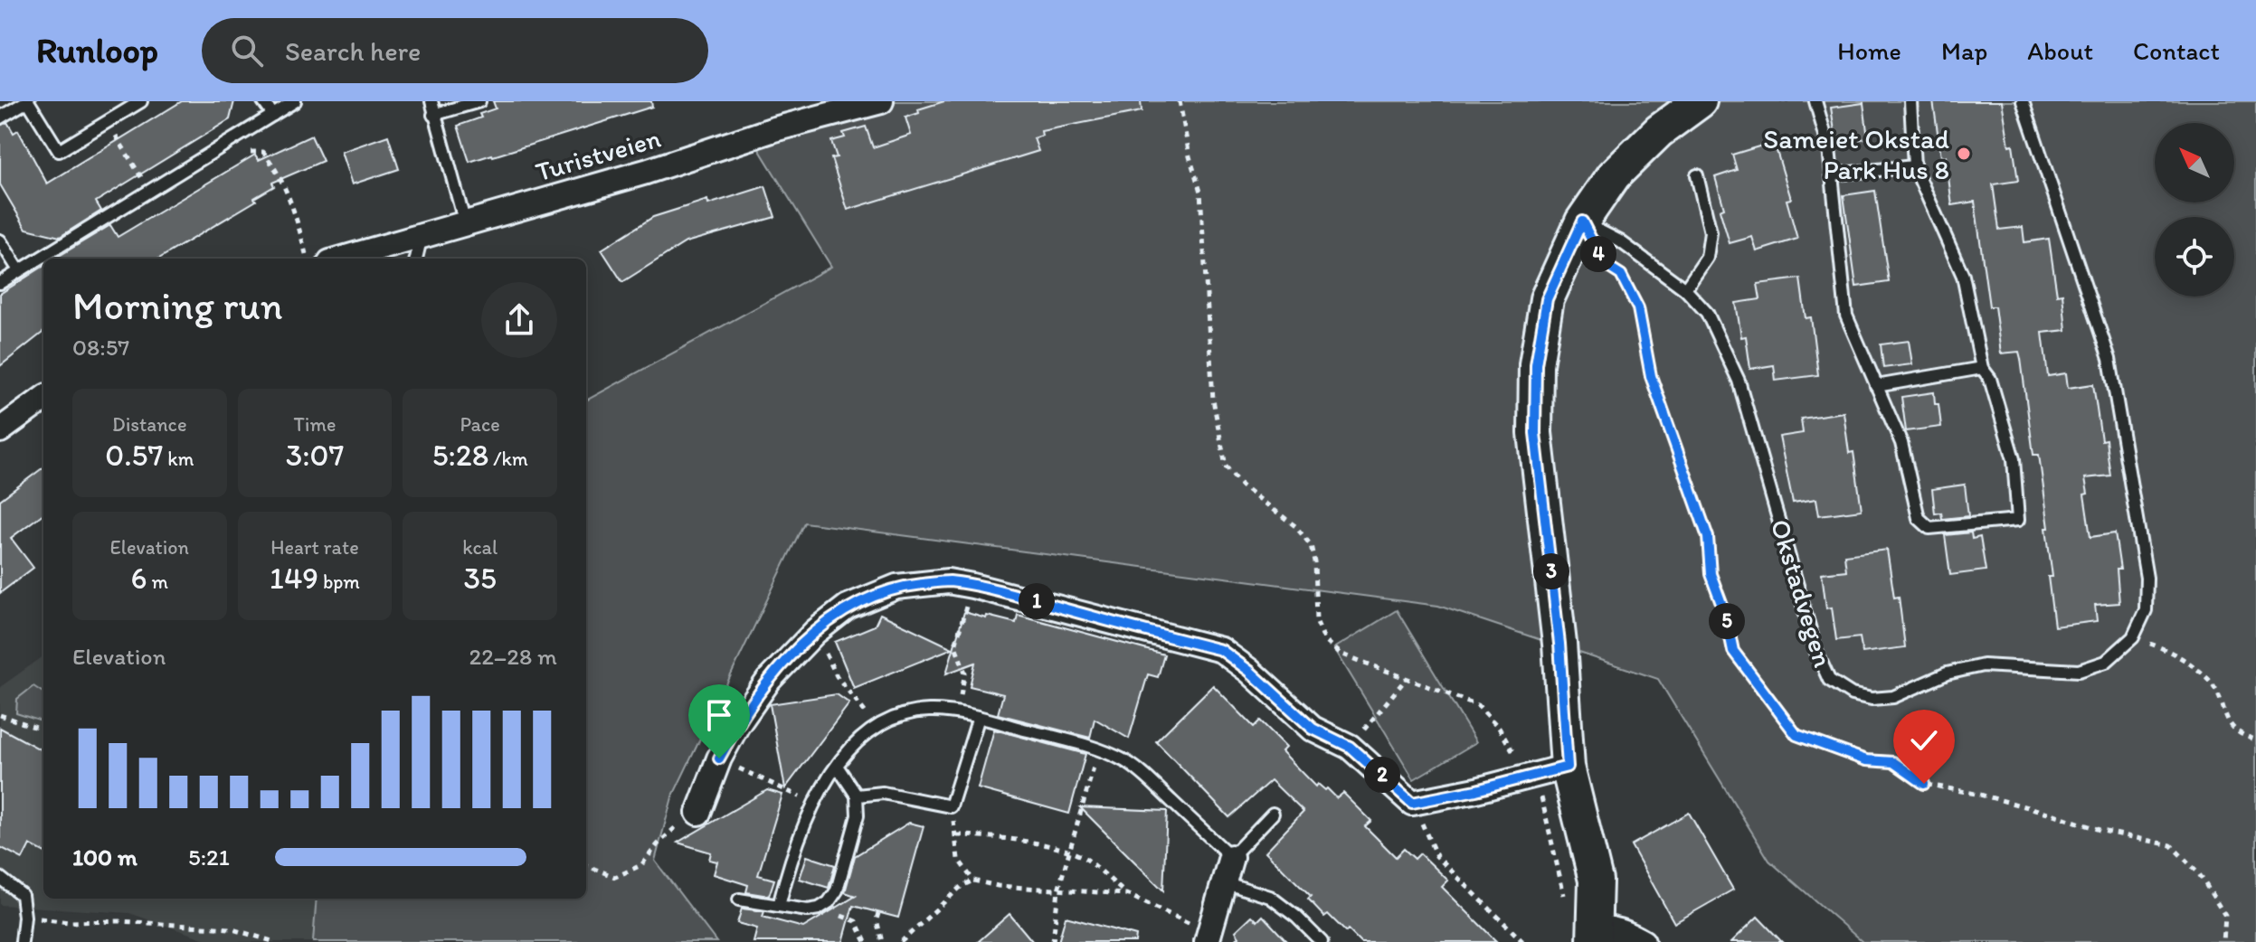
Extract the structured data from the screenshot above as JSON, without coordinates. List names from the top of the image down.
{
  "streets": {
    "street": ["Turistveien"],
    "lane": ["Okstadvegen"]
  },
  "places": ["Sameiet Okstad Park Hus 8"],
  "north": "top left",
  "page": {
    "header": "Runloop",
    "search": "Search here",
    "nav": [
      "Home",
      "Map",
      "About",
      "Contact"
    ],
    "pins": [
      "4",
      "3",
      "1",
      "5",
      "2"
    ],
    "heading": ["Morning run", "08:57"],
    "stats": [
      ["Distance", "0.57 km"],
      ["Time", "3:07"],
      ["Pace", "5:28 /km"],
      ["Elevation", "6 m"],
      ["Heart rate", "149 bpm"],
      ["kcal", "35"]
    ],
    "chart": ["Elevation", "22–28 m"],
    "list": [
      {
        "name": "100 m",
        "note": "5:21"
      }
    ]
  }
}
